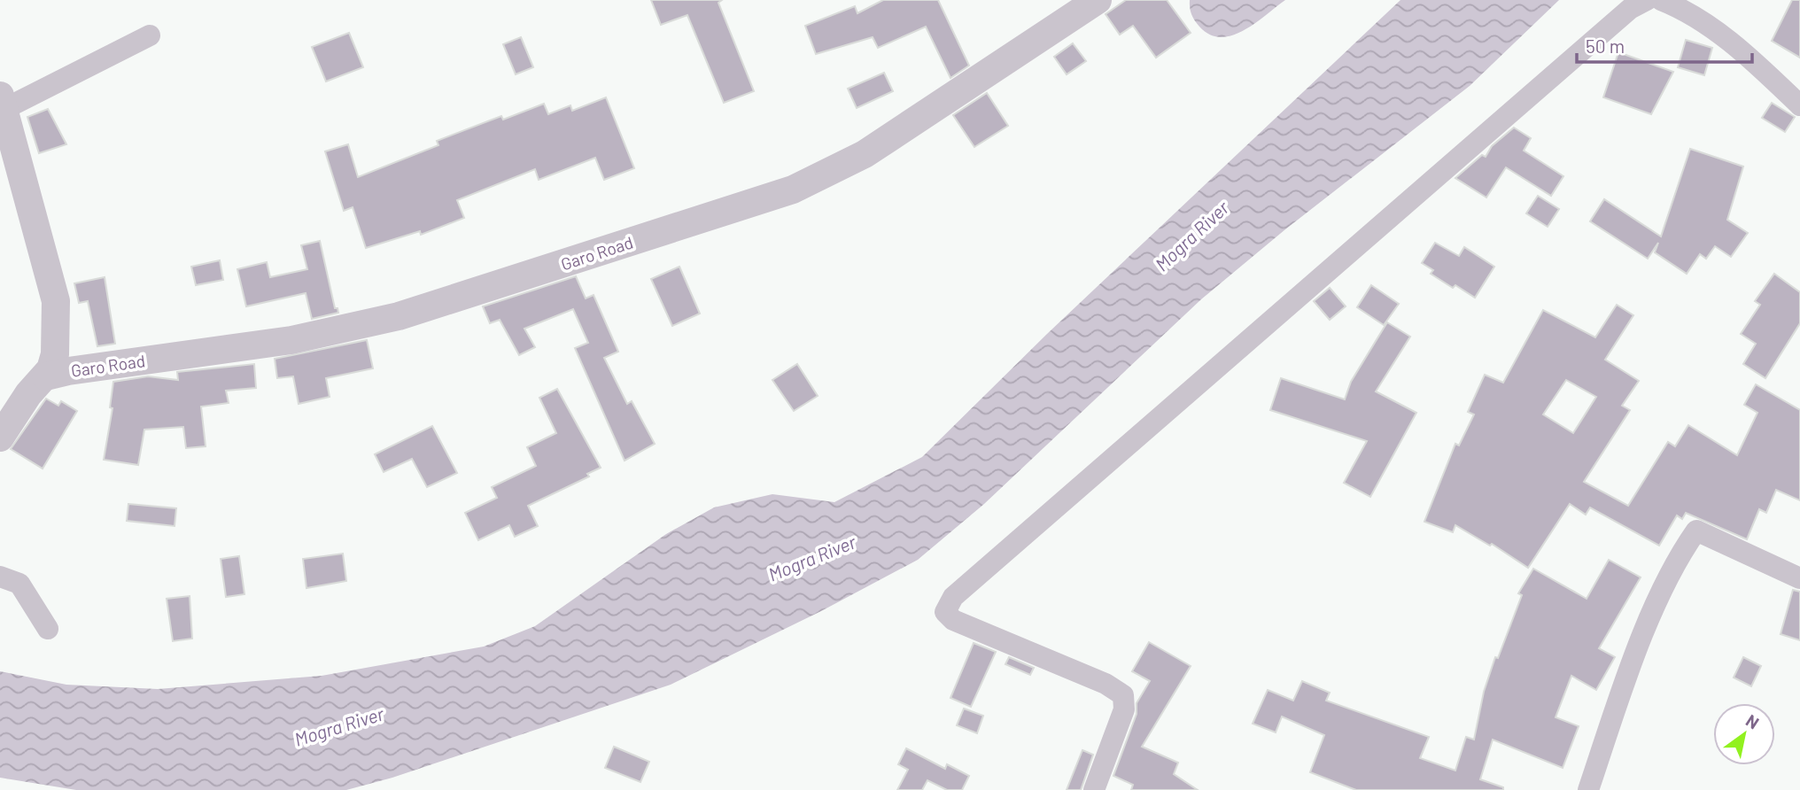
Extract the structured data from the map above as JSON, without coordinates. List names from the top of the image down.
{
  "streets": {
    "street": ["Garo Road"]
  },
  "water": ["Mogra River"],
  "scale_bar": "50 m",
  "north": "top right"
}
